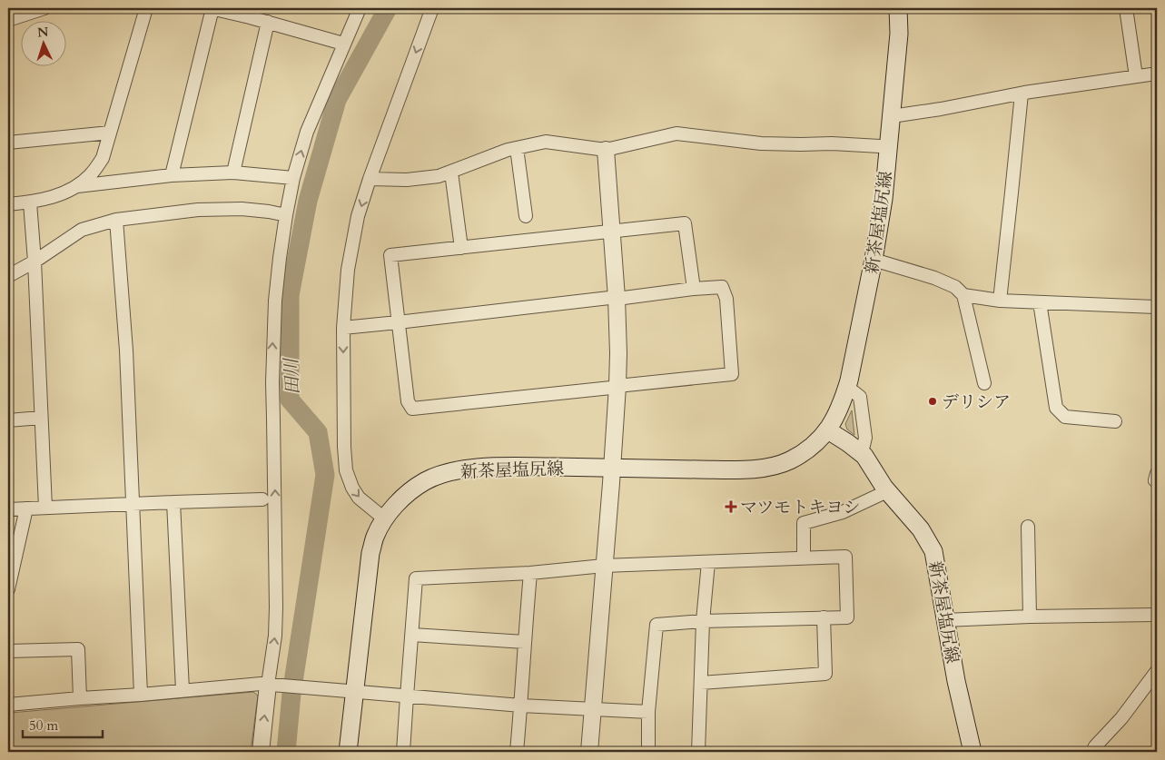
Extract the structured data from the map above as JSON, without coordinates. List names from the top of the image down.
{
  "streets": {
    "main road": ["新茶屋塩尻線"]
  },
  "water": ["田川"],
  "places": {
    "other": ["デリシア"],
    "health": ["マツモトキヨシ"]
  },
  "scale_bar": "50 m",
  "north": "top"
}
